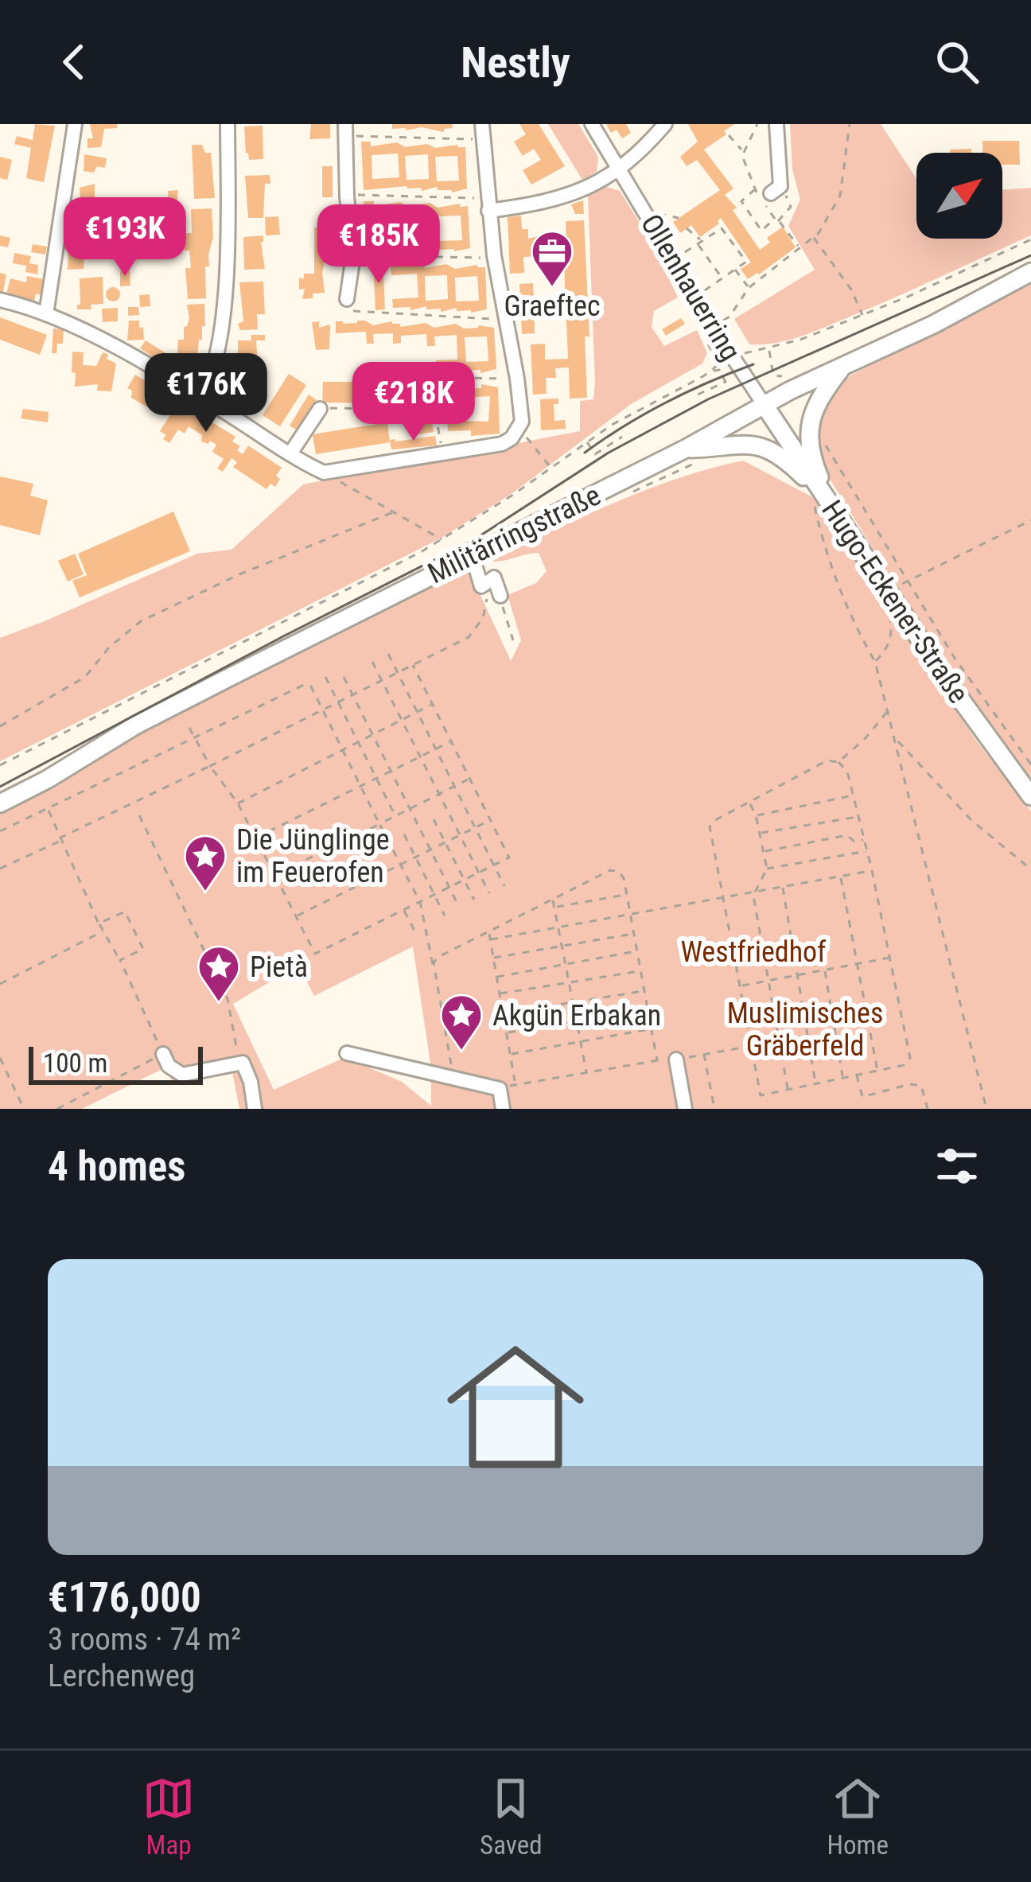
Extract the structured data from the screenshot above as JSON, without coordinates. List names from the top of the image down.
{
  "streets": {
    "main road": ["Militärringstraße", "Hugo-Eckener-Straße"],
    "street": ["Ollenhauerring"]
  },
  "crossings": [
    ["Ollenhauerring", "Militärringstraße"],
    ["Ollenhauerring", "Hugo-Eckener-Straße"],
    ["Militärringstraße", "Hugo-Eckener-Straße"]
  ],
  "parks": ["Westfriedhof", "Muslimisches Gräberfeld"],
  "places": {
    "office": ["Graeftec"],
    "place": ["Die Jünglinge im Feuerofen", "Pietà", "Akgün Erbakan"]
  },
  "scale_bar": "100 m",
  "north": "top right",
  "page": {
    "header": "Nestly",
    "price": [
      "€193K",
      "€185K",
      "€176K",
      "€218K"
    ],
    "scale": "100 m",
    "heading": "4 homes",
    "list": [
      {
        "name": "€176,000",
        "note": "3 rooms · 74 m² · Lerchenweg"
      }
    ],
    "tabs": ["Map", "Saved", "Home"]
  }
}
